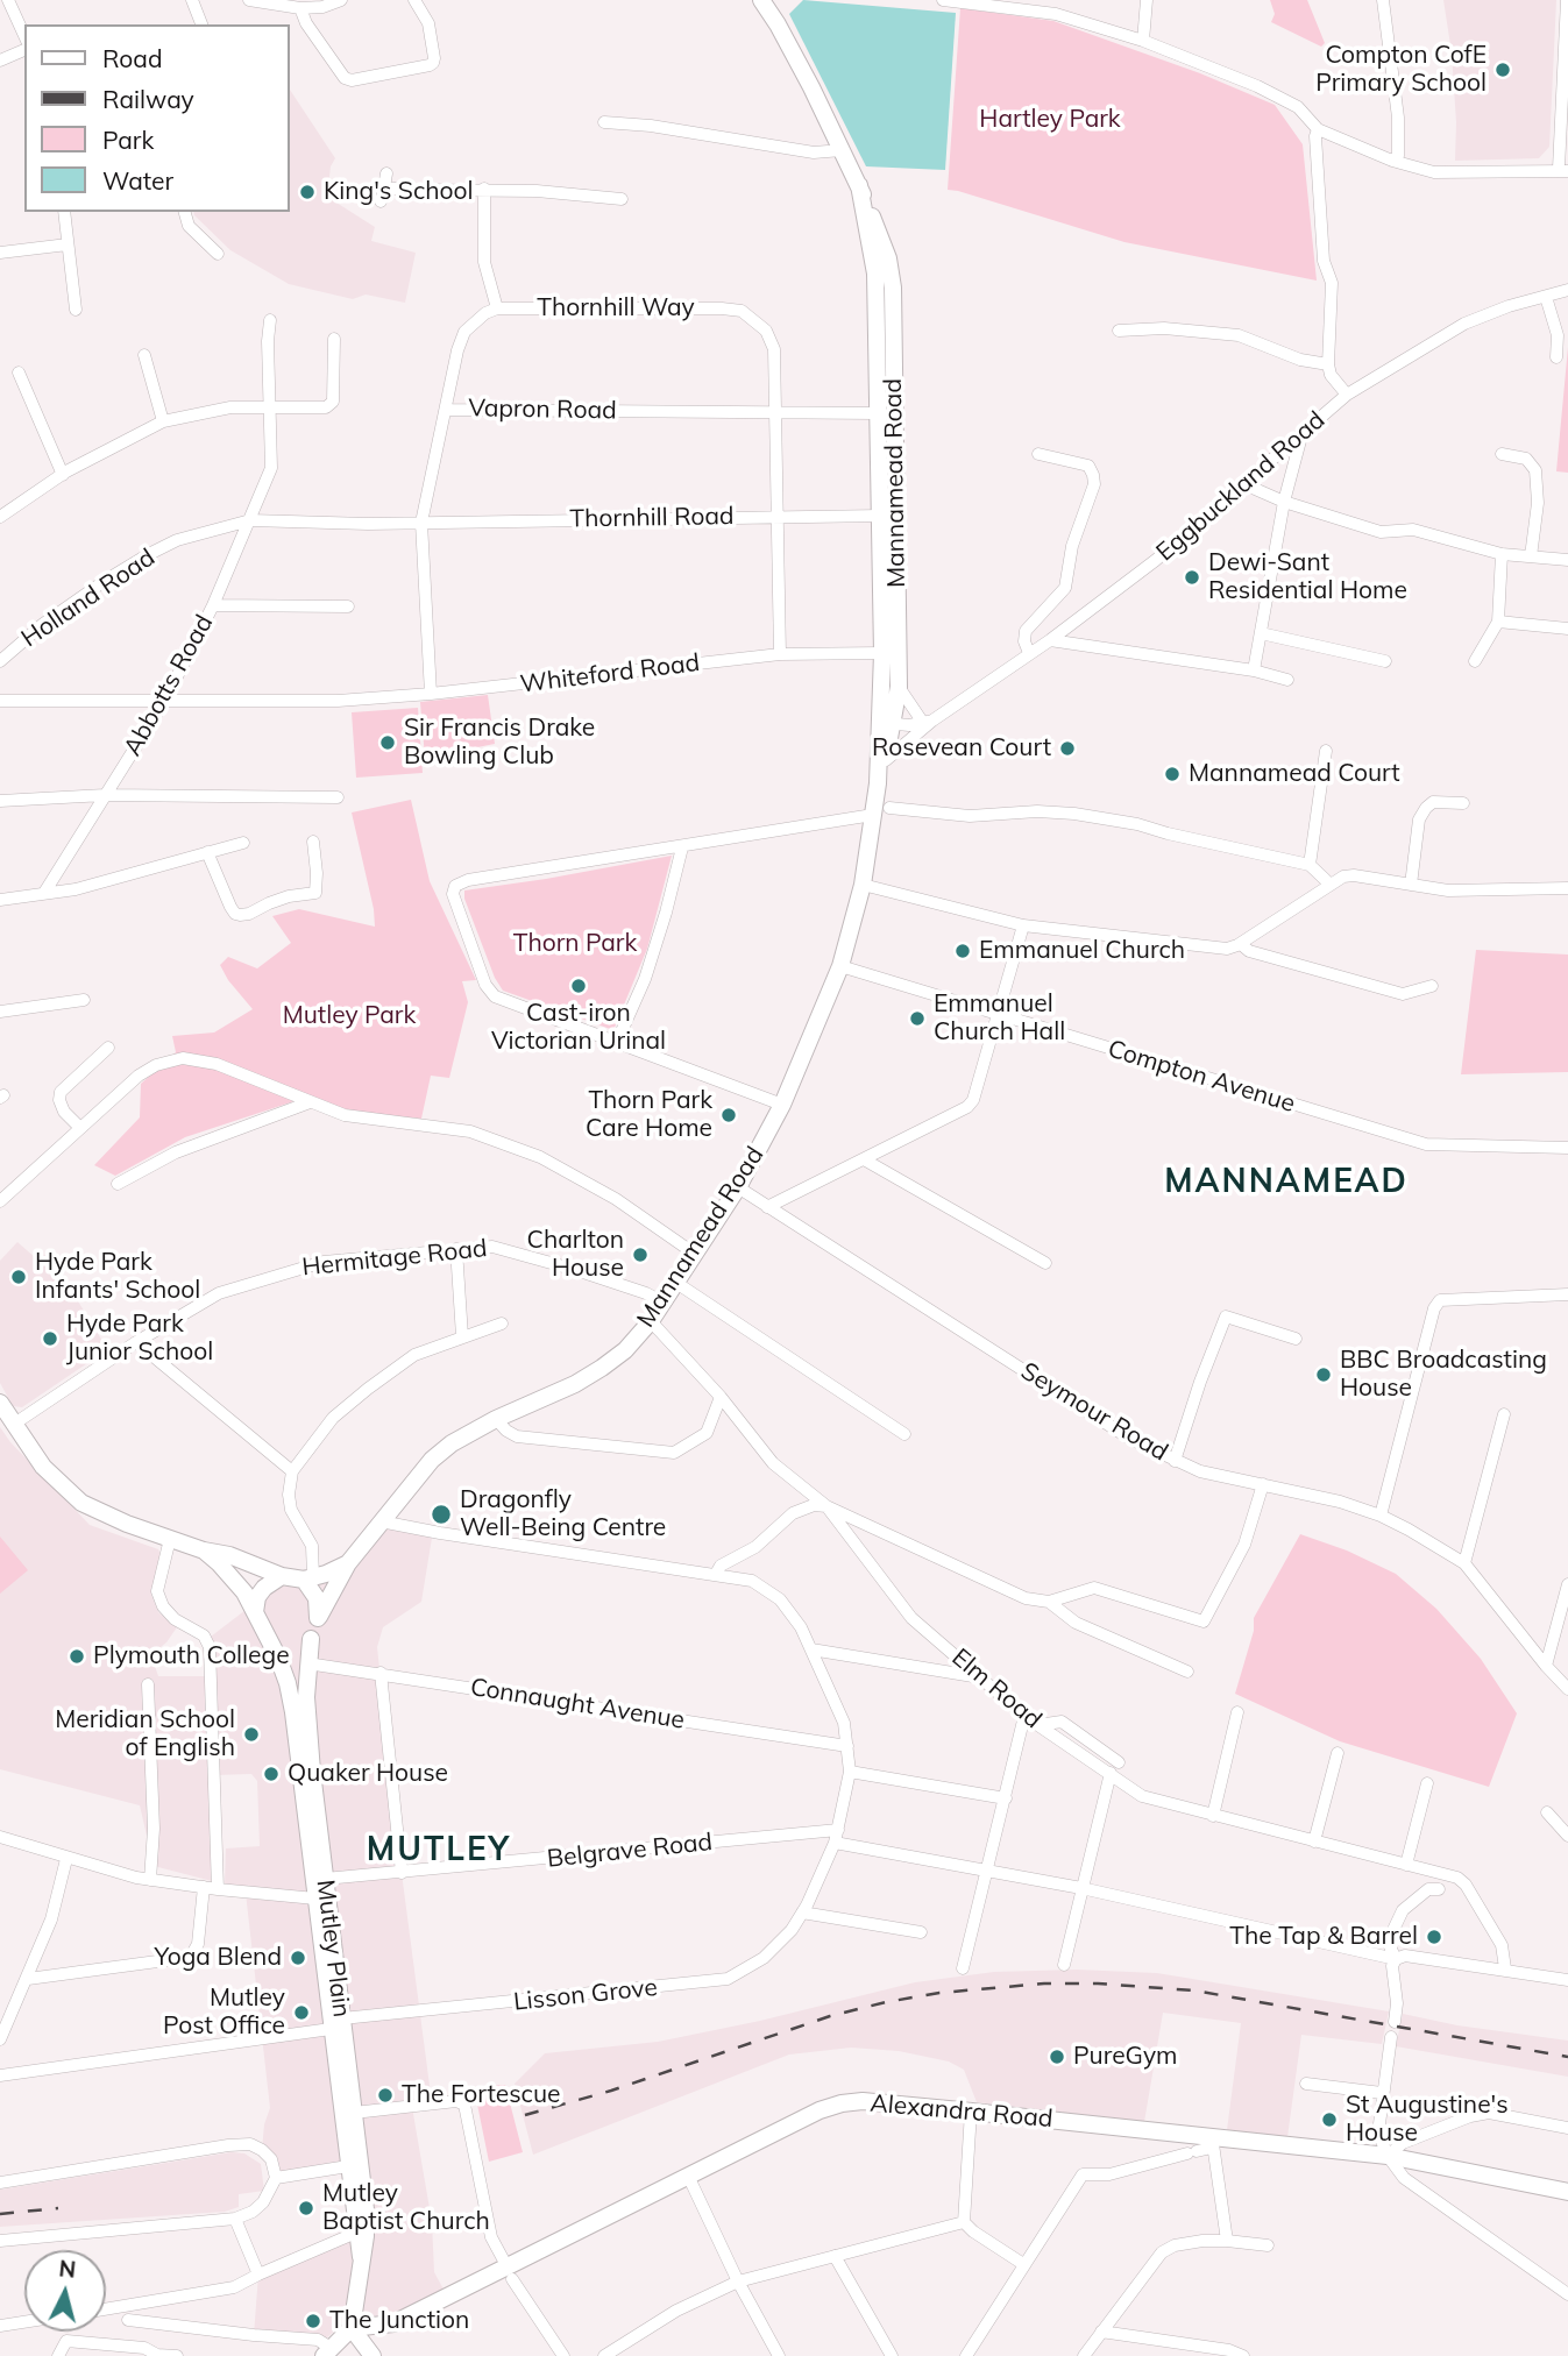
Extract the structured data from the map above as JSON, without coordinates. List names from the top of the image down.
{
  "streets": {
    "main road": ["Mannamead Road", "Mutley Plain", "Alexandra Road"],
    "street": [
      "Thornhill Way",
      "Vapron Road",
      "Eggbuckland Road",
      "Thornhill Road",
      "Holland Road",
      "Whiteford Road",
      "Abbotts Road",
      "Compton Avenue",
      "Hermitage Road",
      "Seymour Road",
      "Elm Road",
      "Connaught Avenue",
      "Belgrave Road",
      "Lisson Grove"
    ]
  },
  "crossings": [
    ["Thornhill Way", "Vapron Road"],
    ["Thornhill Way", "Thornhill Road"],
    ["Thornhill Way", "Whiteford Road"],
    ["Vapron Road", "Mannamead Road"],
    ["Vapron Road", "Thornhill Road"],
    ["Vapron Road", "Holland Road"],
    ["Vapron Road", "Whiteford Road"],
    ["Mannamead Road", "Eggbuckland Road"],
    ["Mannamead Road", "Thornhill Road"],
    ["Mannamead Road", "Whiteford Road"],
    ["Mannamead Road", "Compton Avenue"],
    ["Mannamead Road", "Hermitage Road"],
    ["Mannamead Road", "Seymour Road"],
    ["Mannamead Road", "Elm Road"],
    ["Mannamead Road", "Mutley Plain"],
    ["Thornhill Road", "Holland Road"],
    ["Holland Road", "Abbotts Road"],
    ["Whiteford Road", "Abbotts Road"],
    ["Elm Road", "Belgrave Road"],
    ["Connaught Avenue", "Mutley Plain"],
    ["Connaught Avenue", "Lisson Grove"],
    ["Belgrave Road", "Mutley Plain"],
    ["Belgrave Road", "Lisson Grove"],
    ["Mutley Plain", "Lisson Grove"],
    ["Mutley Plain", "Alexandra Road"]
  ],
  "districts": ["MANNAMEAD", "MUTLEY"],
  "parks": ["Hartley Park", "Thorn Park", "Mutley Park"],
  "places": [
    "Compton CofE Primary School",
    "King's School",
    "Dewi-Sant Residential Home",
    "Sir Francis Drake Bowling Club",
    "Rosevean Court",
    "Mannamead Court",
    "Emmanuel Church",
    "Cast-iron Victorian Urinal",
    "Emmanuel Church Hall",
    "Thorn Park Care Home",
    "Charlton House",
    "Hyde Park Infants' School",
    "Hyde Park Junior School",
    "BBC Broadcasting House",
    "Dragonfly Well-Being Centre",
    "Plymouth College",
    "Meridian School of English",
    "Quaker House",
    "The Tap & Barrel",
    "Yoga Blend",
    "Mutley Post Office",
    "PureGym",
    "The Fortescue",
    "St Augustine's House",
    "Mutley Baptist Church",
    "The Junction"
  ],
  "legend": [
    "Road",
    "Railway",
    "Park",
    "Water"
  ],
  "north": "top"
}
